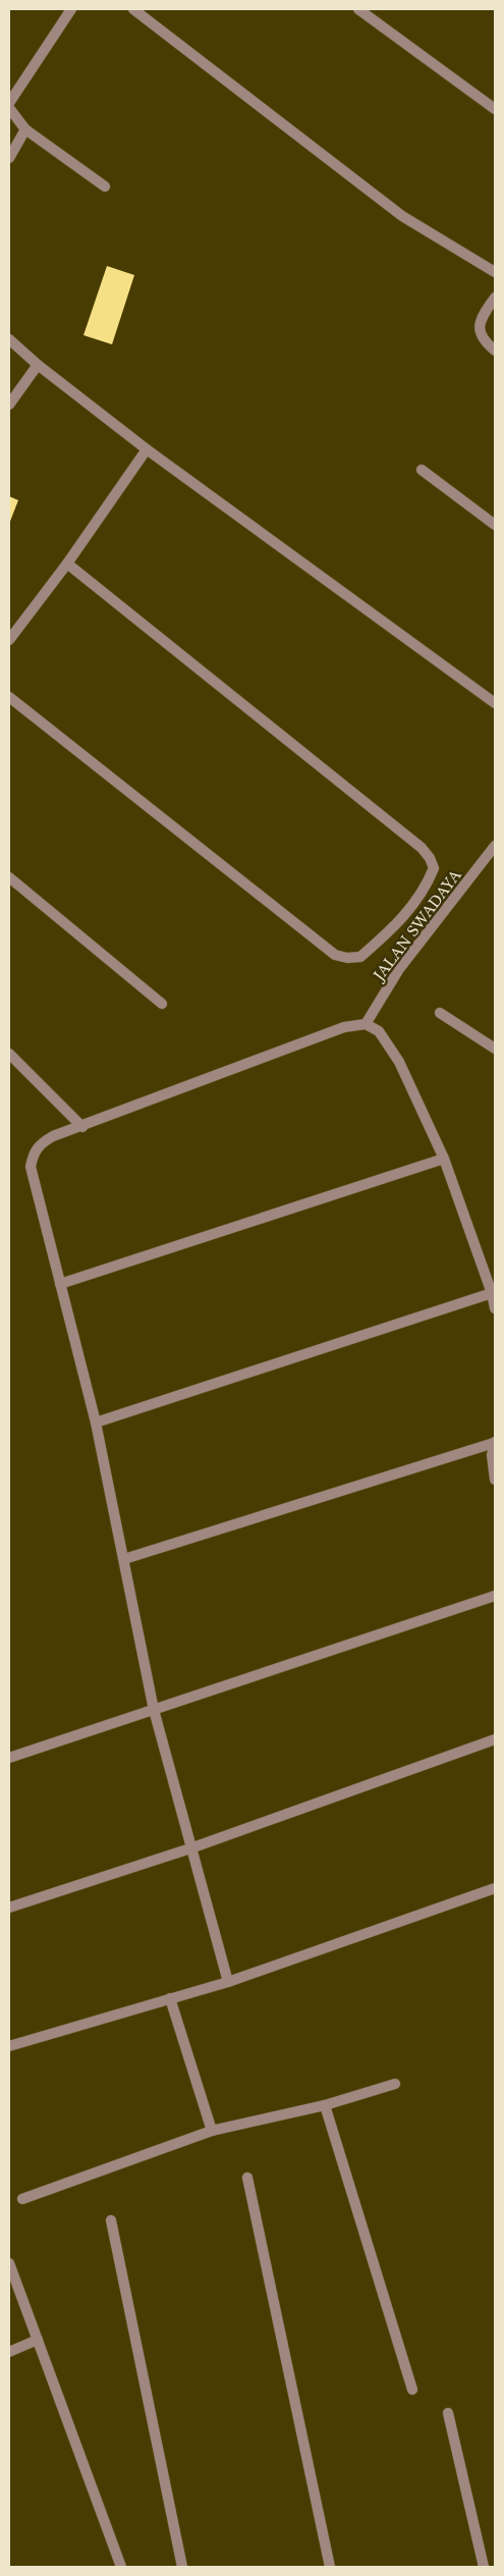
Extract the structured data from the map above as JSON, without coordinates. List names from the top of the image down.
{
  "streets": {
    "street": ["JALAN SWADAYA"]
  }
}
